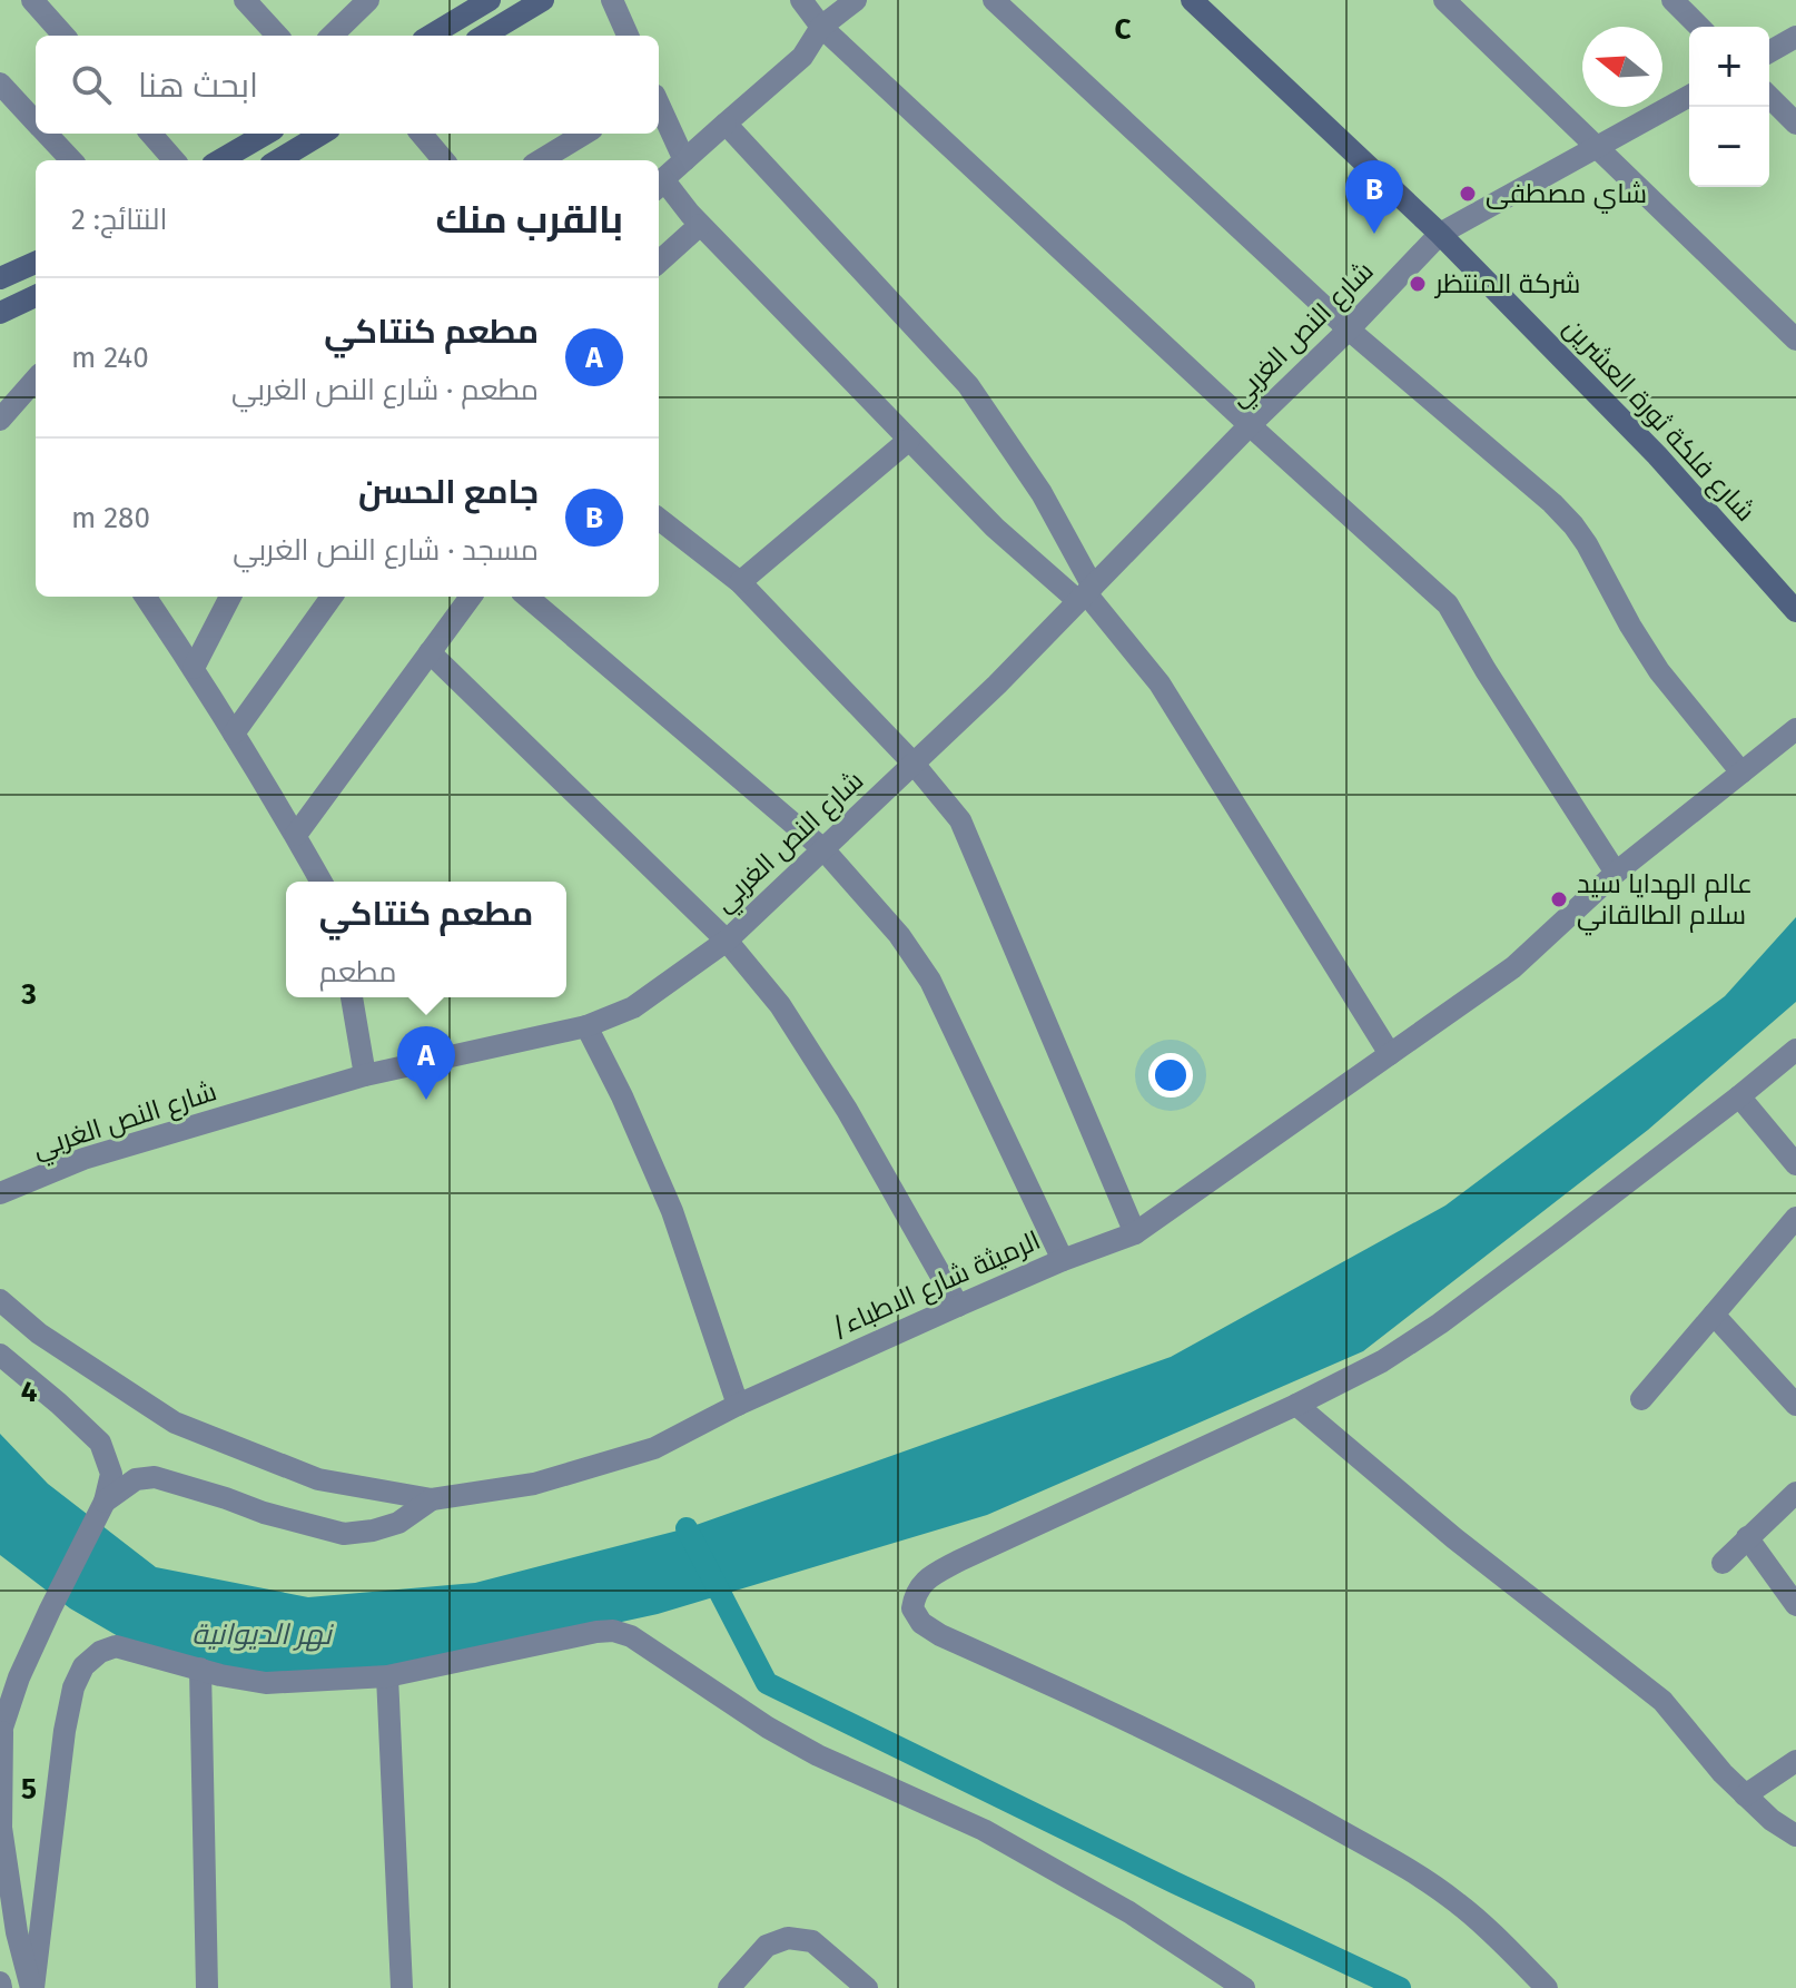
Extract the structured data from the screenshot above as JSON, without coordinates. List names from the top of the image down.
{
  "streets": {
    "main road": ["شارع فلكة ثورة العشرين"],
    "street": ["شارع النص الغربي", "/الرميثة شارع الاطباء"]
  },
  "crossings": [
    ["شارع النص الغربي", "شارع فلكة ثورة العشرين"]
  ],
  "water": ["نهر الديوانية"],
  "places": ["شاي مصطفى", "شركة المنتظر", "عالم الهدايا سيد سلام الطالقاني"],
  "north": "left",
  "page": {
    "map_buttons": ["+", "−"],
    "search": "ابحث هنا",
    "pins": ["B", "A"],
    "heading": ["بالقرب منك", "النتائج: 2"],
    "list": [
      {
        "mark": "A",
        "name": "مطعم كنتاكي",
        "note": "مطعم · شارع النص الغربي",
        "value": "240 m"
      },
      {
        "mark": "B",
        "name": "جامع الحسن",
        "note": "مسجد · شارع النص الغربي",
        "value": "280 m"
      }
    ],
    "popup": ["مطعم كنتاكي", "مطعم"]
  },
  "grid": {
    "columns": ["C"],
    "rows": ["3", "4", "5"]
  }
}
